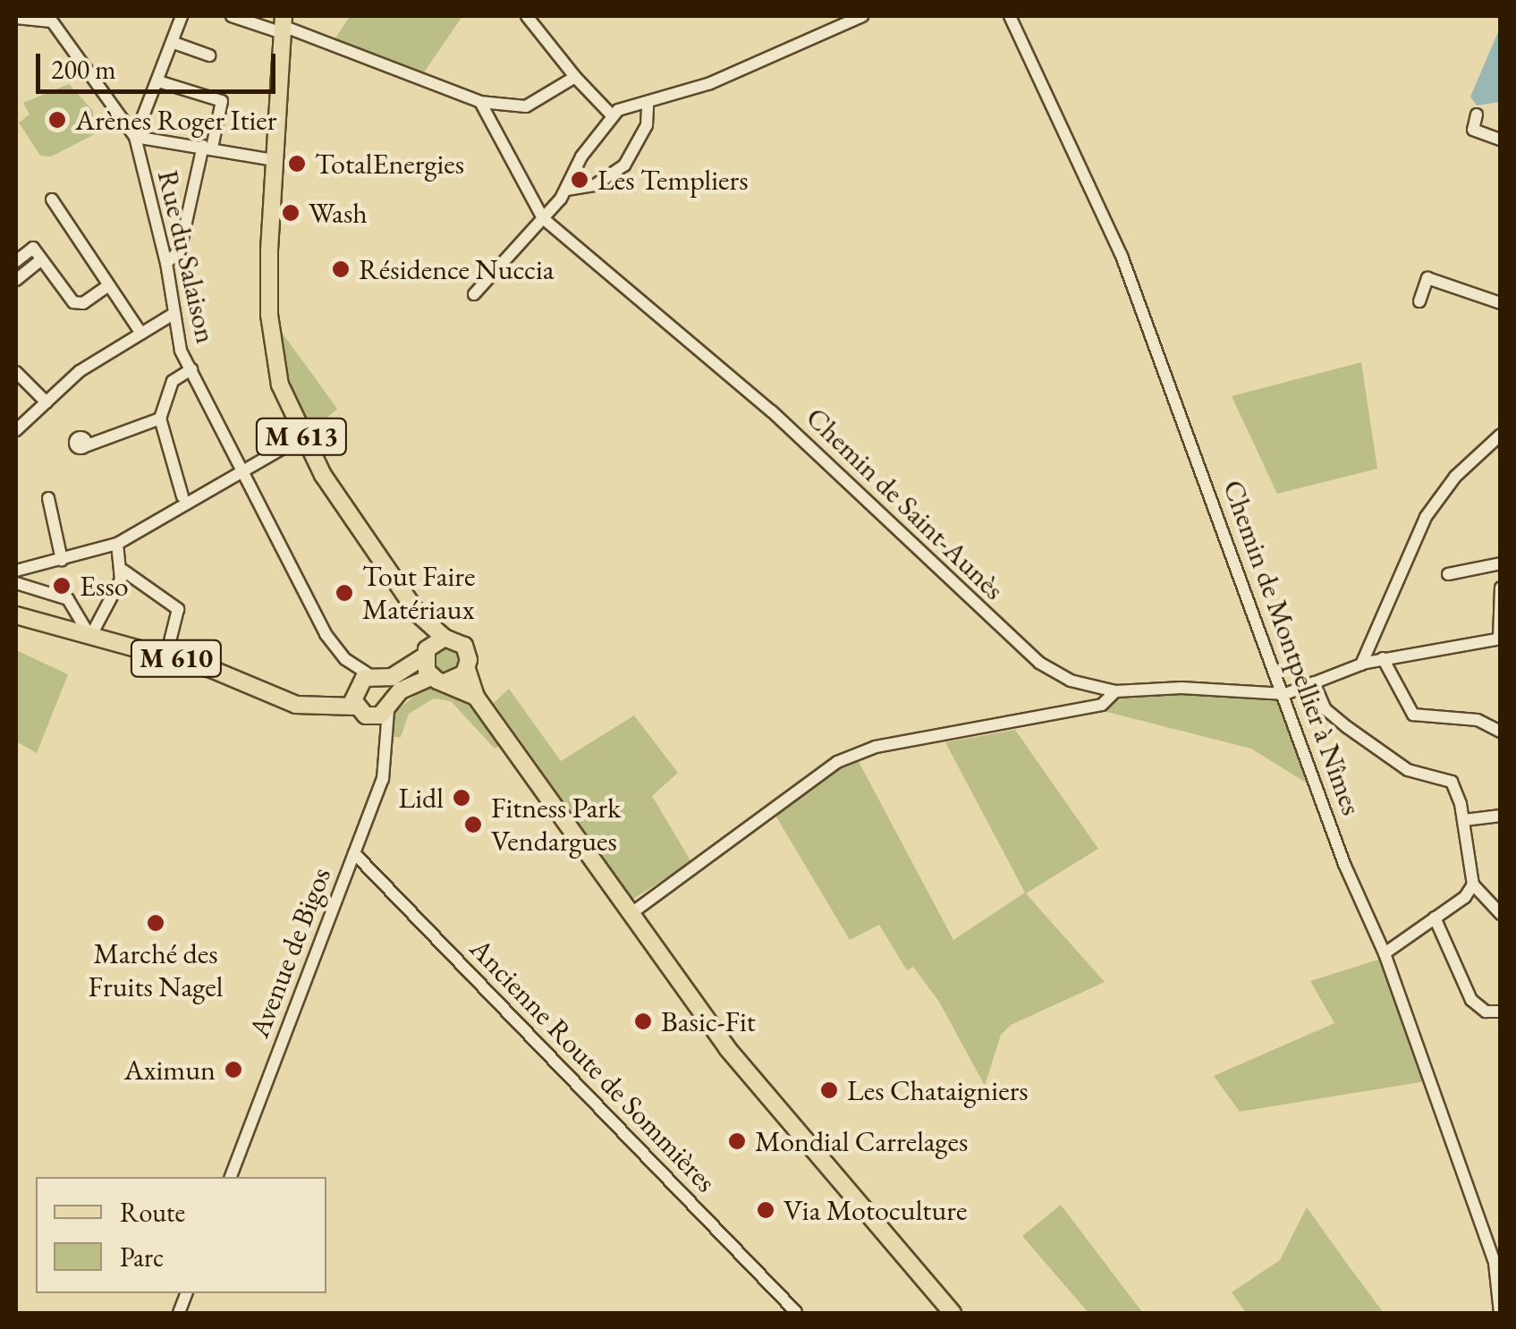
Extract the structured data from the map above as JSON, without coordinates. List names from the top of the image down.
{
  "streets": {
    "main road": ["M 613", "M 610"],
    "street": [
      "Rue du Salaison",
      "Chemin de Saint-Aunès",
      "Chemin de Montpellier à Nîmes",
      "Avenue de Bigos",
      "Ancienne Route de Sommières"
    ]
  },
  "crossings": [
    ["Rue du Salaison", "M 610"],
    ["Chemin de Saint-Aunès", "Chemin de Montpellier à Nîmes"],
    ["Avenue de Bigos", "Ancienne Route de Sommières"]
  ],
  "places": [
    "Arènes Roger Itier",
    "TotalEnergies",
    "Les Templiers",
    "Wash",
    "Résidence Nuccia",
    "Esso",
    "Tout Faire Matériaux",
    "Lidl",
    "Fitness Park Vendargues",
    "Marché des Fruits Nagel",
    "Basic-Fit",
    "Aximun",
    "Les Chataigniers",
    "Mondial Carrelages",
    "Via Motoculture"
  ],
  "legend": ["Route", "Parc"],
  "scale_bar": "200 m"
}
